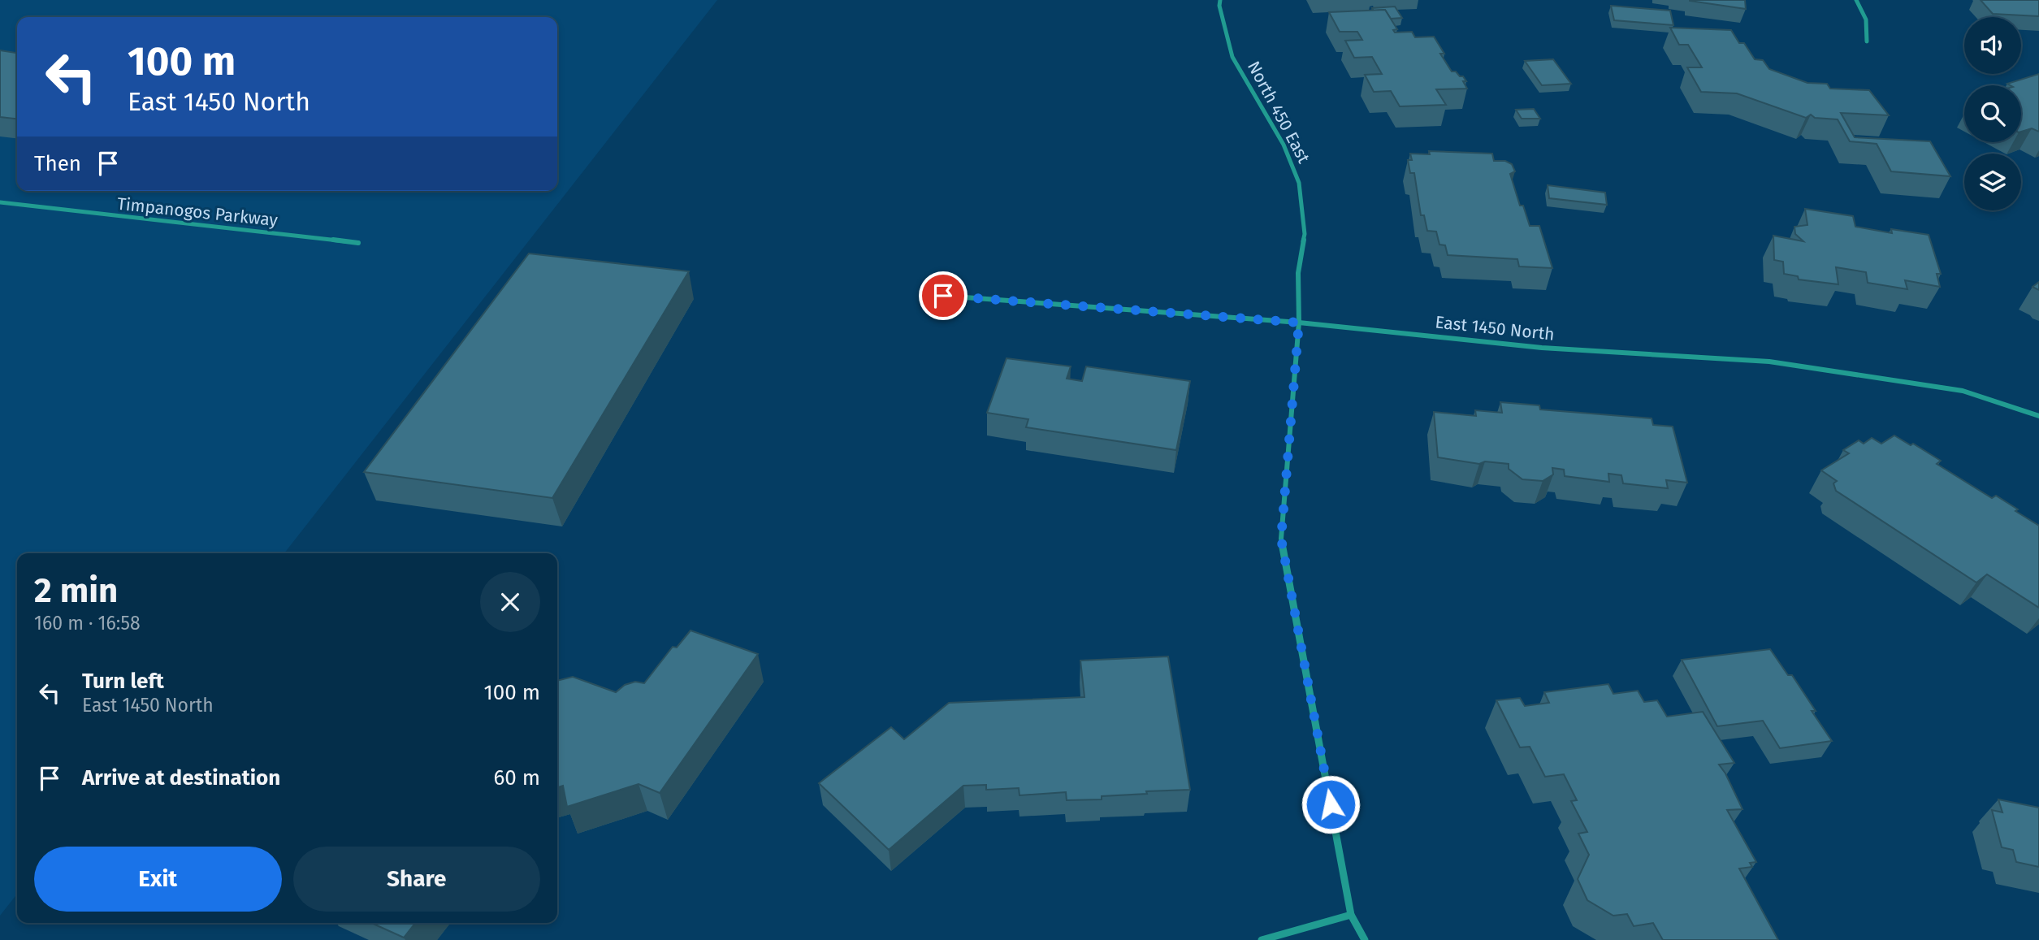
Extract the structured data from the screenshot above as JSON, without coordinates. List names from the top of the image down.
{
  "streets": {
    "street": ["North 450 East", "Timpanogos Parkway", "East 1450 North"]
  },
  "crossings": [
    ["North 450 East", "East 1450 North"]
  ],
  "page": {
    "turn": ["100 m", "East 1450 North"],
    "then": "Then",
    "heading": ["2 min", "160 m · 16:58"],
    "list": [
      {
        "name": "Turn left",
        "note": "East 1450 North",
        "value": "100 m"
      },
      {
        "name": "Arrive at destination",
        "value": "60 m"
      }
    ],
    "buttons": ["Exit", "Share"]
  }
}
